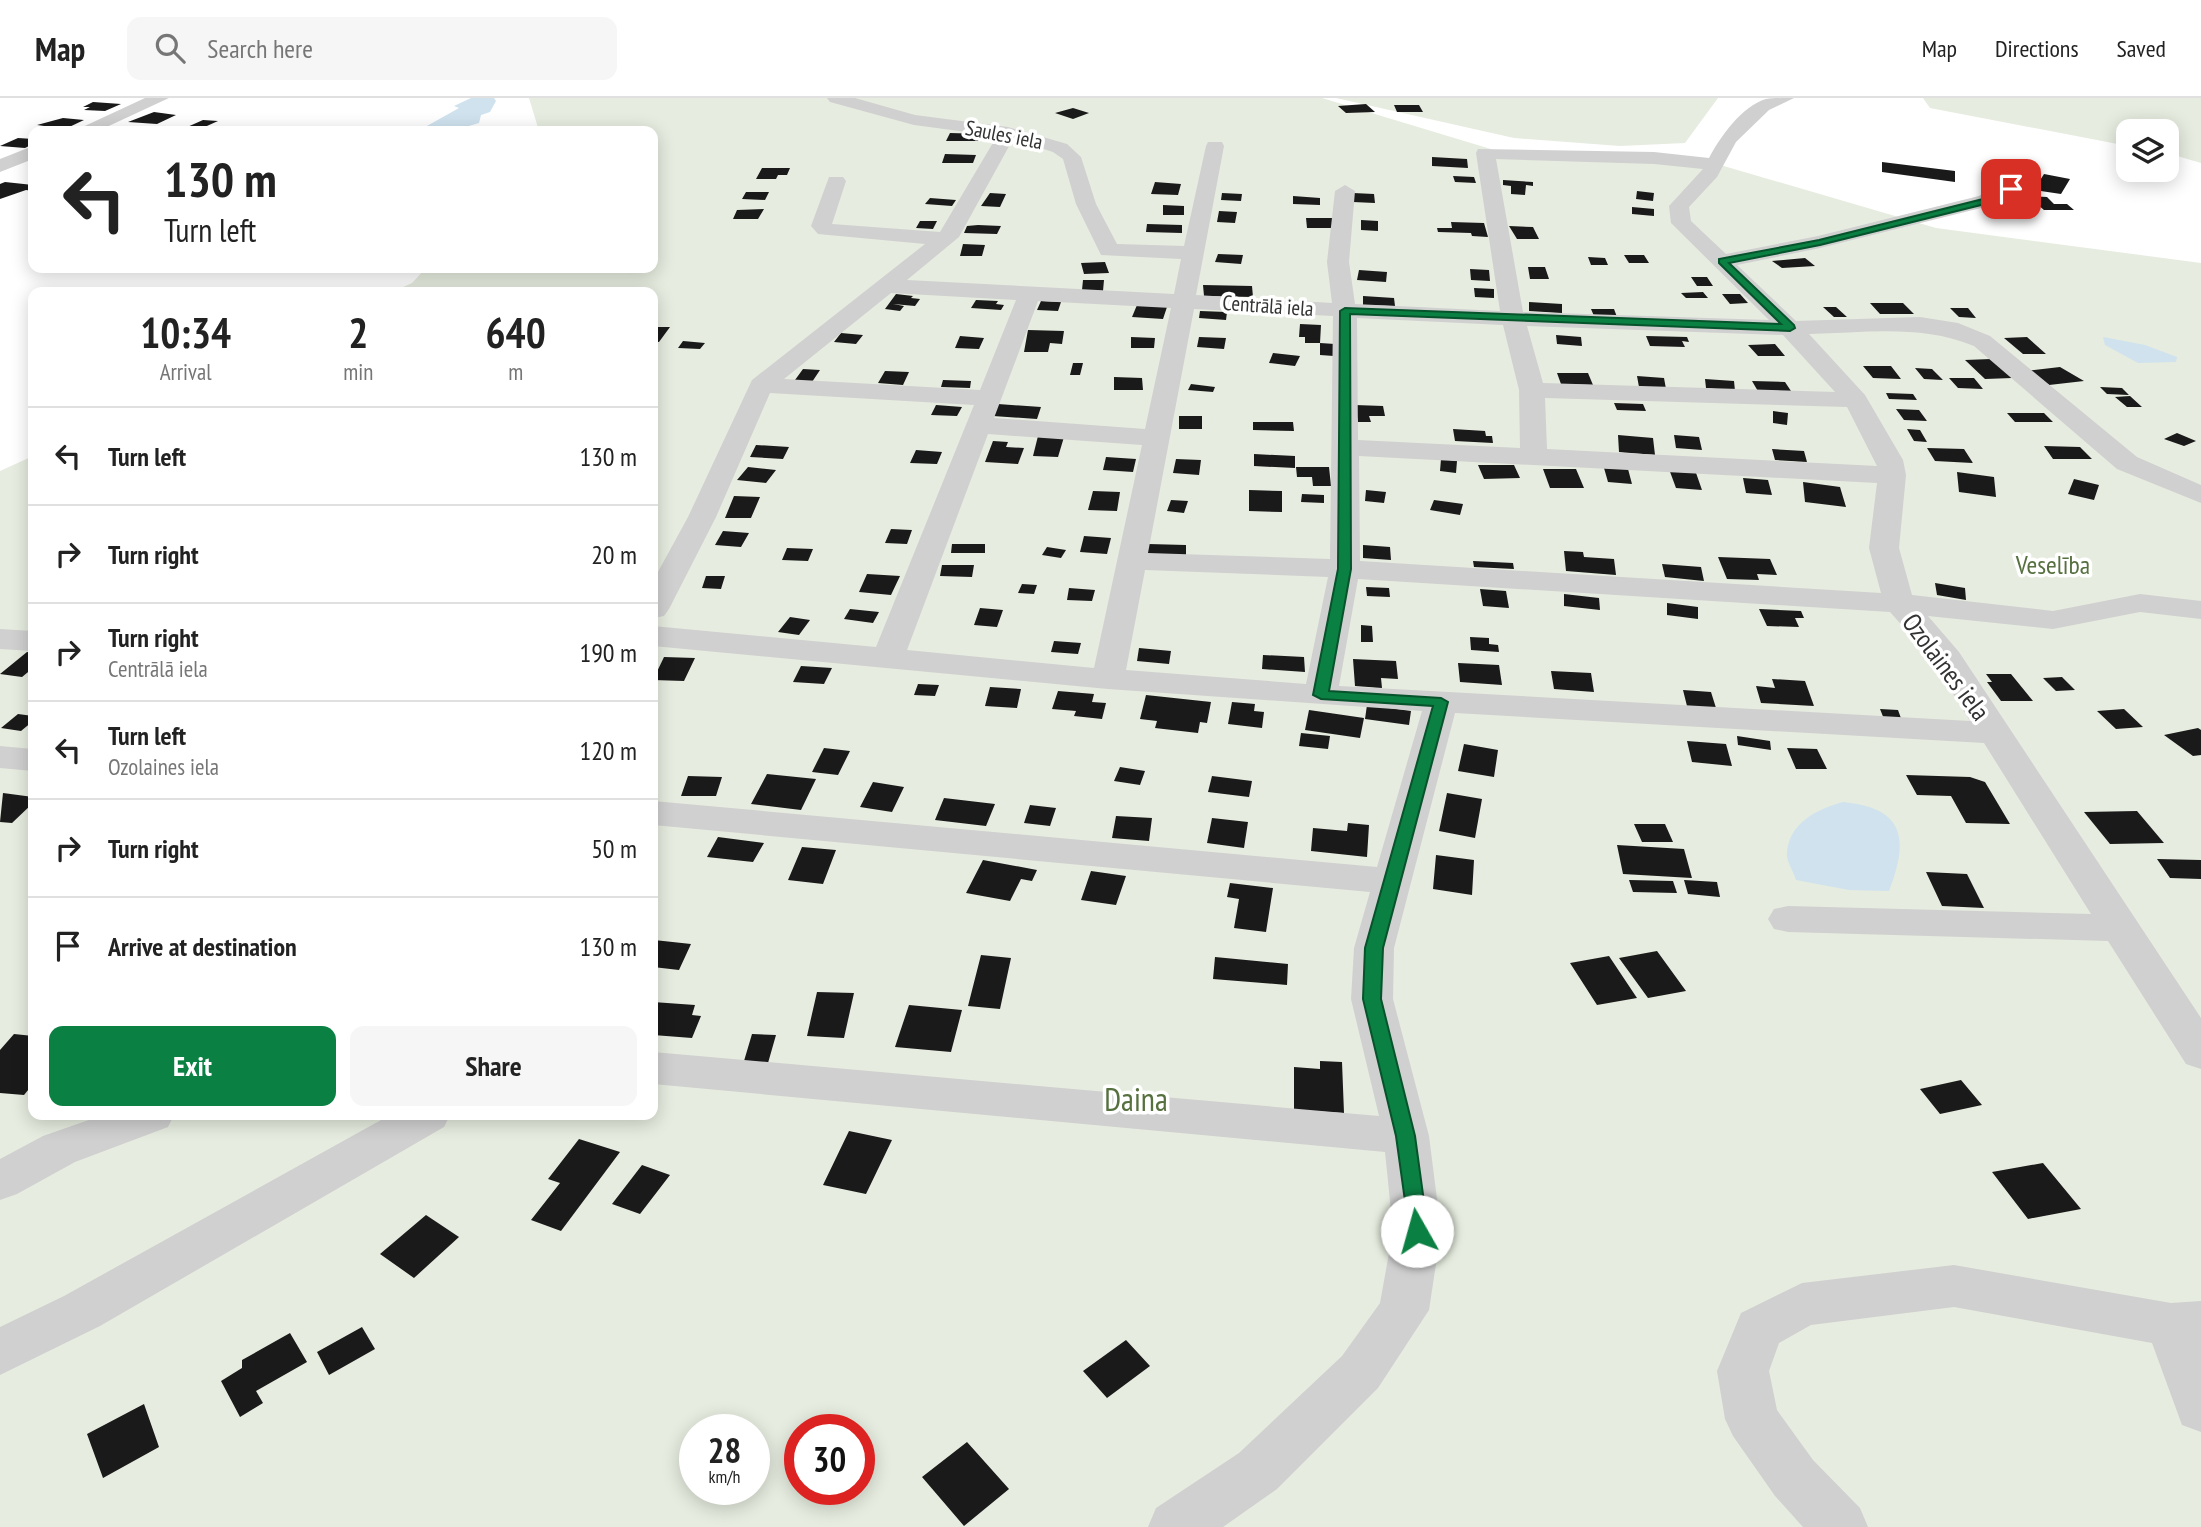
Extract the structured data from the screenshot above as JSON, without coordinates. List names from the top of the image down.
{
  "streets": {
    "street": ["Saules iela", "Centrālā iela", "Ozolaines iela"]
  },
  "crossings": [
    ["Centrālā iela", "Ozolaines iela"]
  ],
  "parks": ["Veselība", "Daina"],
  "page": {
    "header": "Map",
    "search": "Search here",
    "nav": ["Map", "Directions", "Saved"],
    "turn": ["130 m", "Turn left"],
    "eta": [
      "10:34",
      "Arrival",
      "2",
      "min",
      "640",
      "m"
    ],
    "list": [
      {
        "name": "Turn left",
        "value": "130 m"
      },
      {
        "name": "Turn right",
        "value": "20 m"
      },
      {
        "name": "Turn right",
        "note": "Centrālā iela",
        "value": "190 m"
      },
      {
        "name": "Turn left",
        "note": "Ozolaines iela",
        "value": "120 m"
      },
      {
        "name": "Turn right",
        "value": "50 m"
      },
      {
        "name": "Arrive at destination",
        "value": "130 m"
      }
    ],
    "buttons": ["Exit", "Share"],
    "speed": "28 km/h",
    "limit": "30"
  }
}
